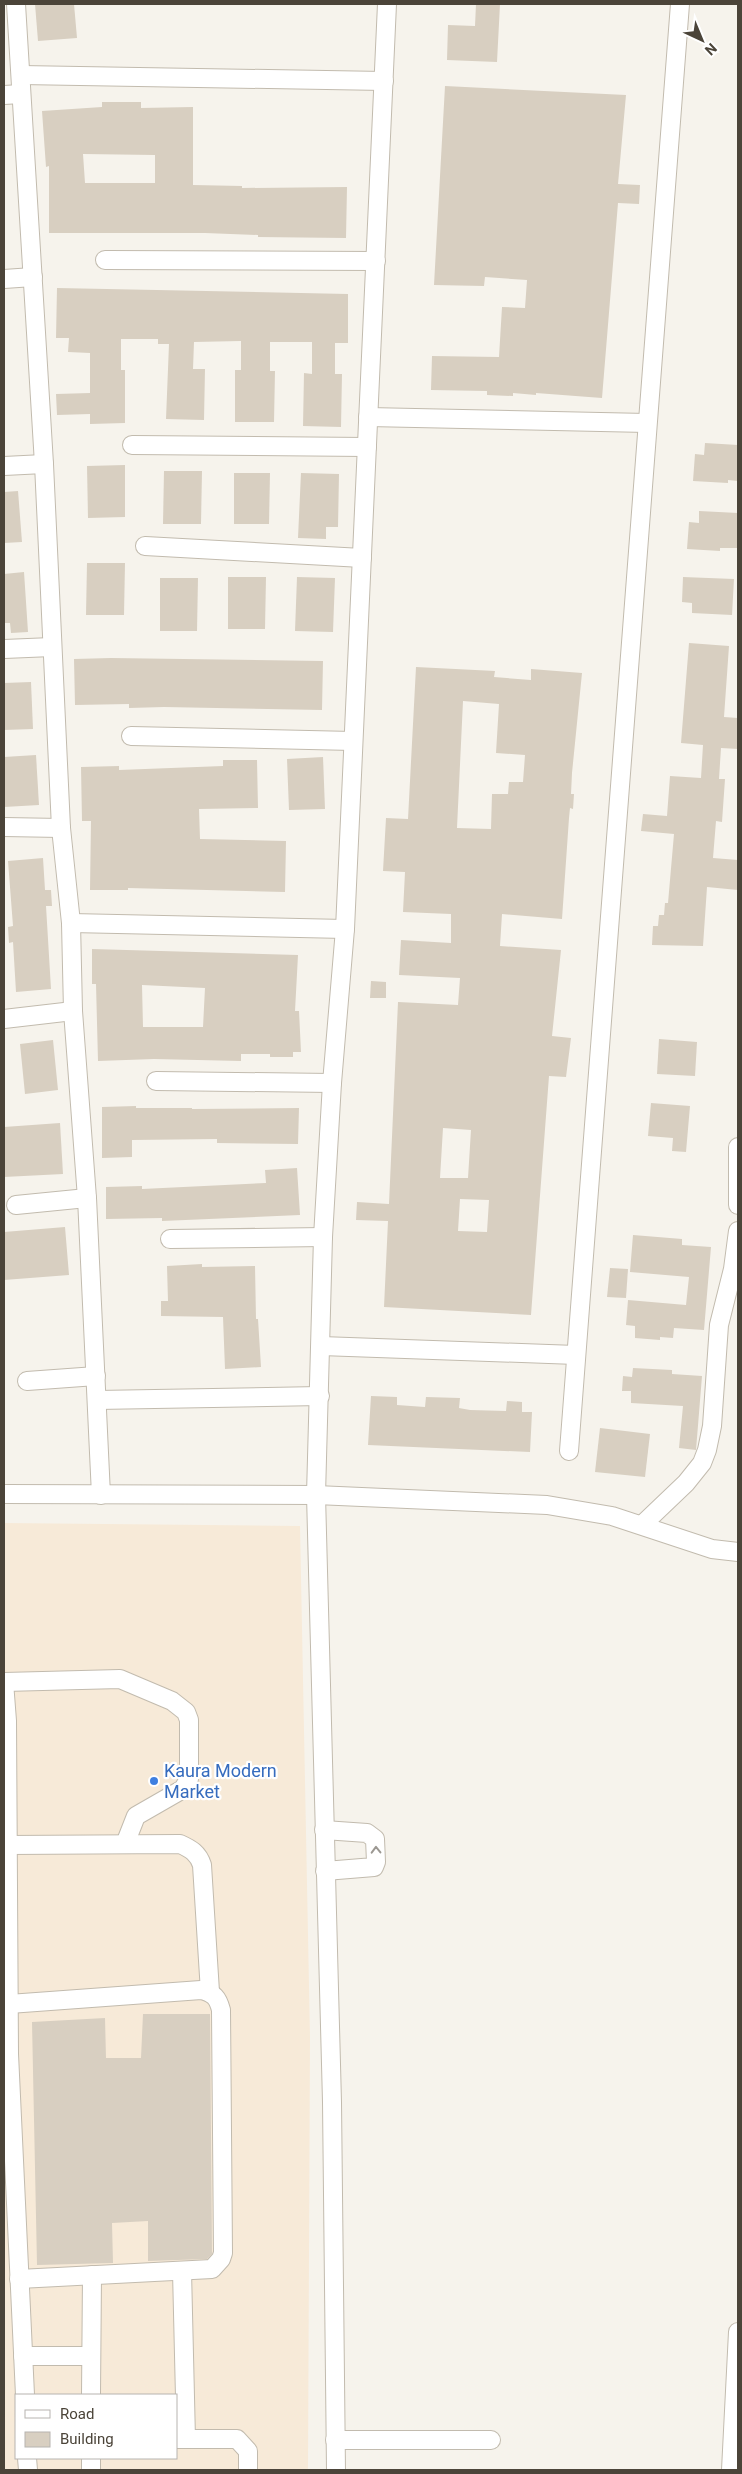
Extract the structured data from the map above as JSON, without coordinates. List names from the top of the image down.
{
  "places": ["Kaura Modern Market"],
  "legend": ["Road", "Building"],
  "north": "bottom right"
}
